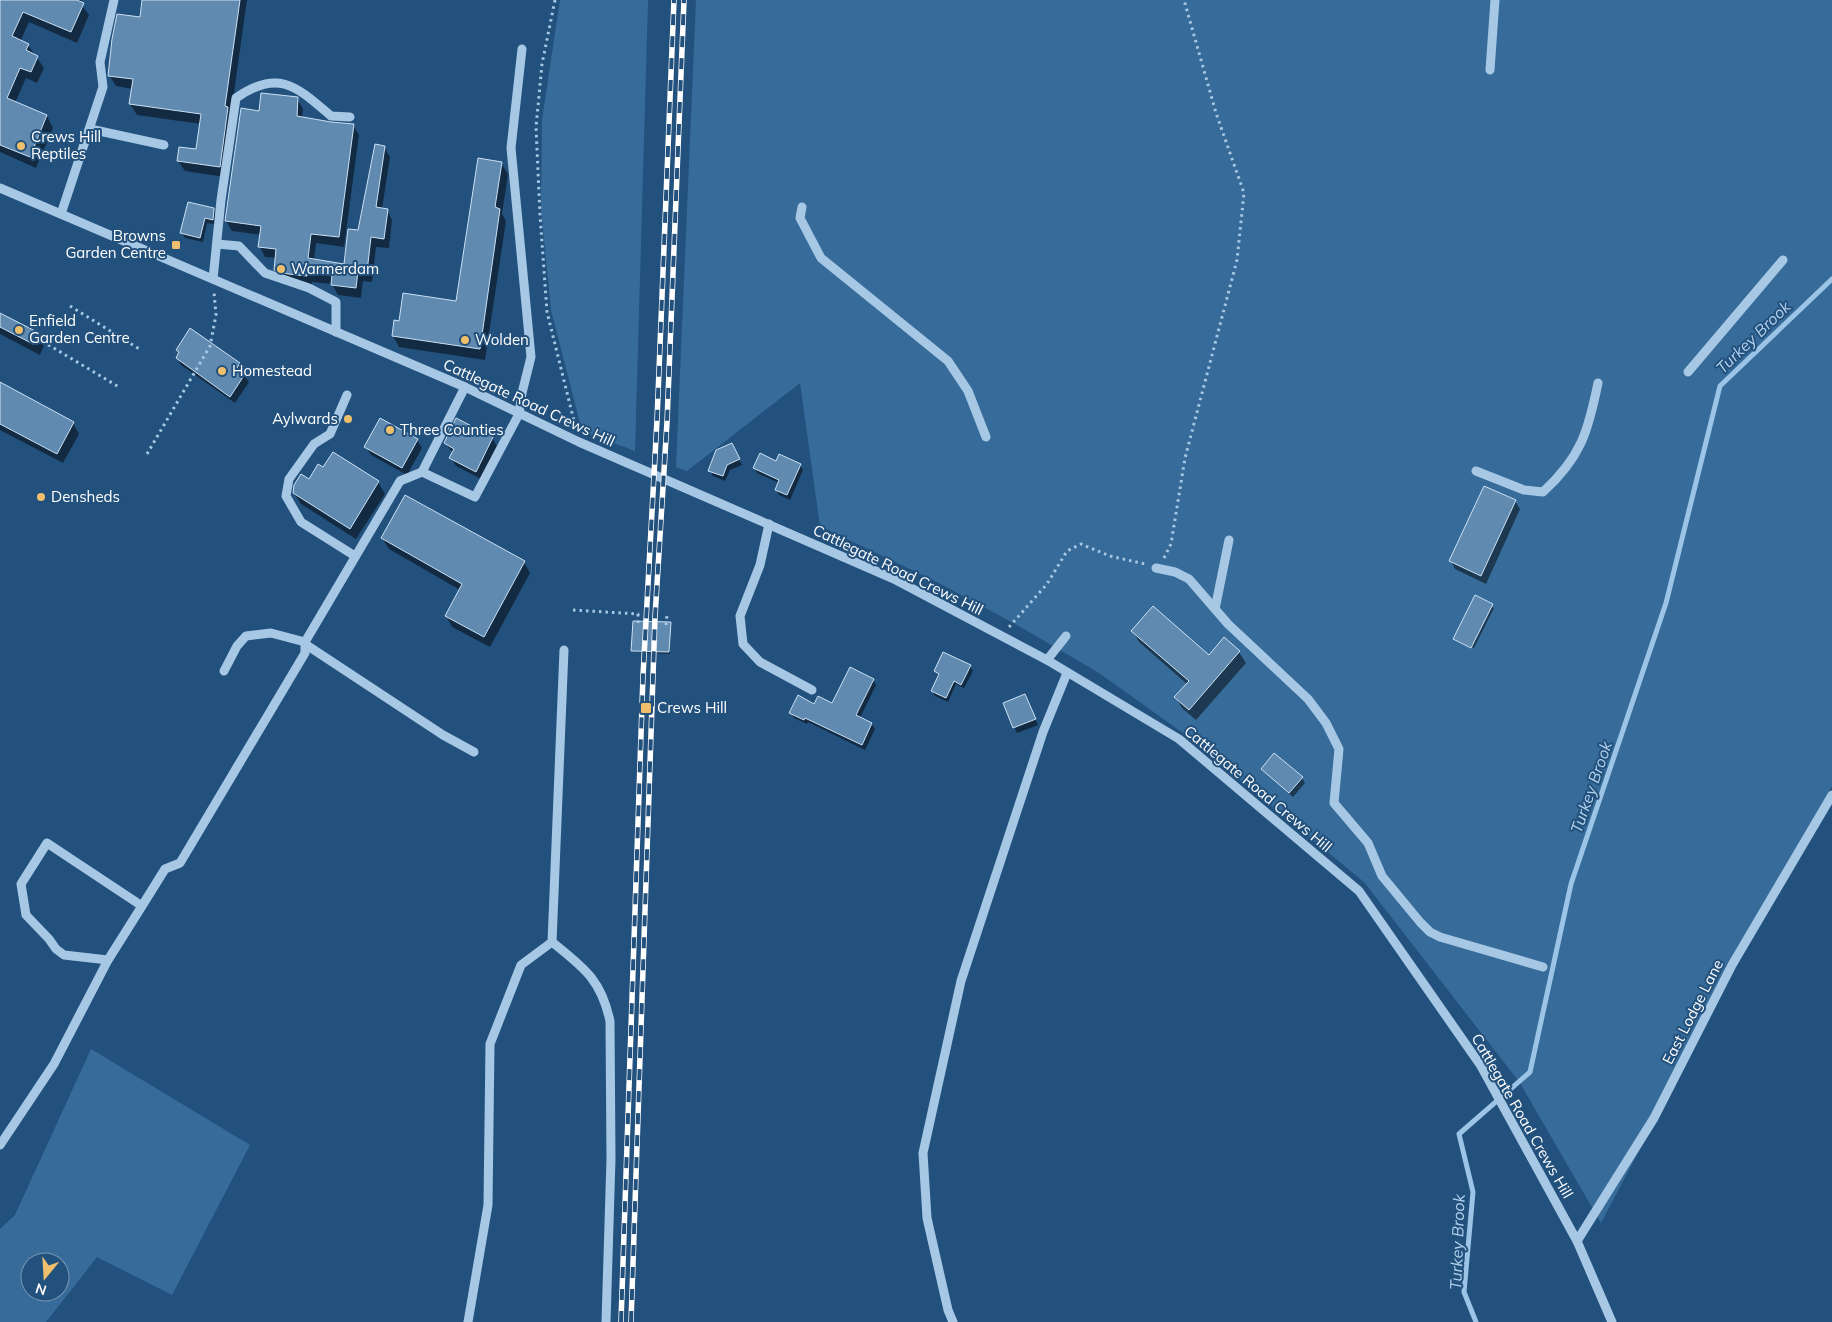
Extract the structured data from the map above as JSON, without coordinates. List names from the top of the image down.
{
  "streets": {
    "street": ["Cattlegate Road Crews Hill", "East Lodge Lane"]
  },
  "crossings": [
    ["Cattlegate Road Crews Hill", "East Lodge Lane"]
  ],
  "water": ["Turkey Brook"],
  "places": {
    "other": [
      "Crews Hill Reptiles",
      "Warmerdam",
      "Enfield Garden Centre",
      "Wolden",
      "Homestead",
      "Aylwards",
      "Three Counties",
      "Densheds"
    ],
    "transit": ["Browns Garden Centre", "Crews Hill"]
  },
  "north": "bottom"
}
